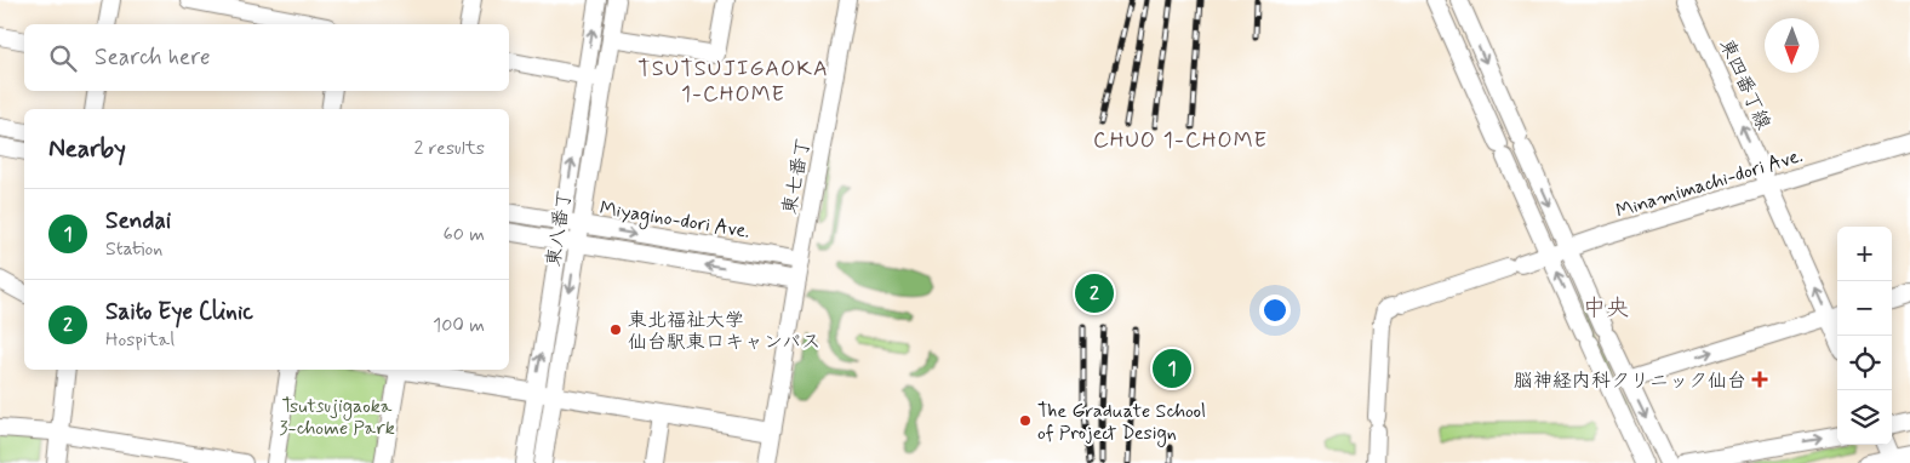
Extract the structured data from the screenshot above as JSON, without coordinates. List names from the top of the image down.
{
  "streets": {
    "street": [
      "東四番丁線",
      "東七番丁",
      "Minamimachi-dori Ave.",
      "Miyagino-dori Ave.",
      "東八番丁"
    ]
  },
  "crossings": [
    ["東四番丁線", "Minamimachi-dori Ave."],
    ["東七番丁", "Miyagino-dori Ave."],
    ["Miyagino-dori Ave.", "東八番丁"]
  ],
  "one_way": ["東四番丁線"],
  "districts": ["TSUTSUJIGAOKA 1-CHOME", "CHUO 1-CHOME", "中央"],
  "parks": ["Tsutsujigaoka 3-chome Park"],
  "places": {
    "other": ["東北福祉大学 仙台駅東口キャンパス", "The Graduate School of Project Design"],
    "health": ["脳神経内科クリニック仙台"]
  },
  "north": "bottom",
  "page": {
    "search": "Search here",
    "heading": ["Nearby", "2 results"],
    "list": [
      {
        "mark": "1",
        "name": "Sendai",
        "note": "Station",
        "value": "60 m"
      },
      {
        "mark": "2",
        "name": "Saito Eye Clinic",
        "note": "Hospital",
        "value": "100 m"
      }
    ],
    "map_buttons": ["+", "−"],
    "pins": ["2", "1"]
  }
}
